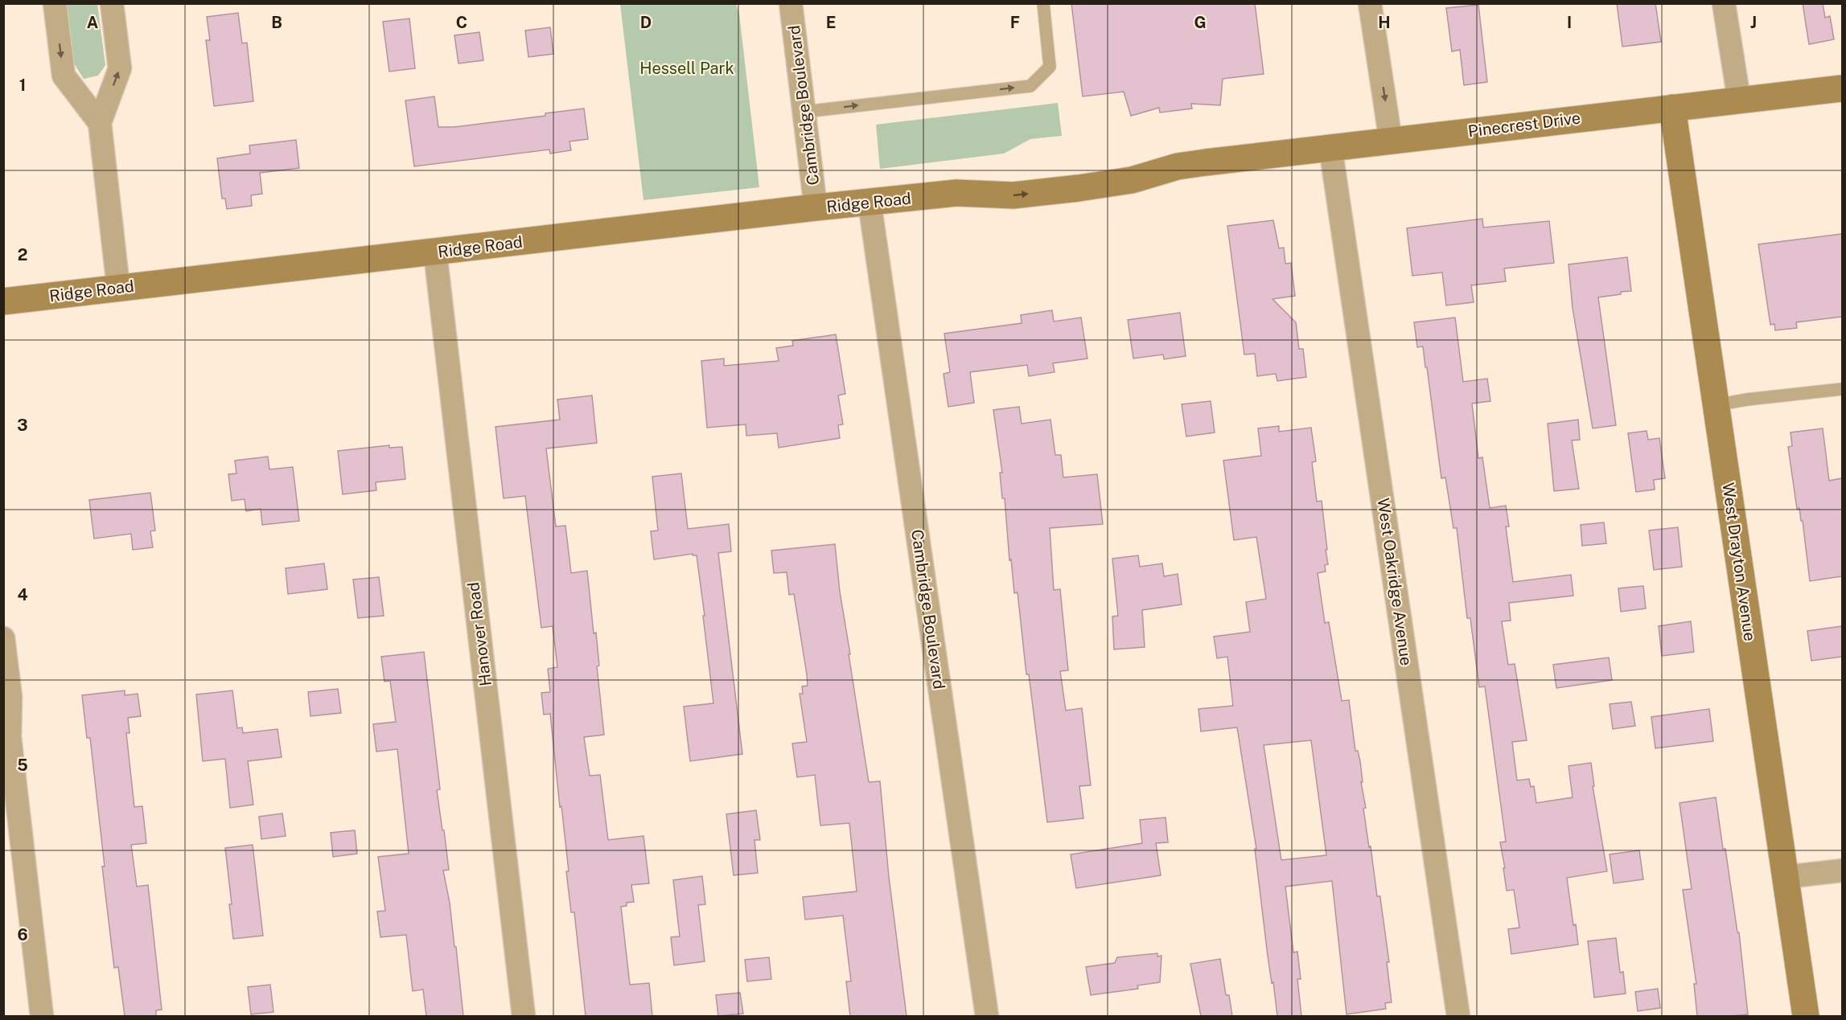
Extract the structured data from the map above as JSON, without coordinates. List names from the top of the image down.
{
  "streets": {
    "street": [
      "Cambridge Boulevard",
      "Pinecrest Drive",
      "Ridge Road",
      "West Drayton Avenue",
      "West Oakridge Avenue",
      "Hanover Road"
    ]
  },
  "crossings": [
    ["Cambridge Boulevard", "Ridge Road"],
    ["Pinecrest Drive", "Ridge Road"],
    ["Pinecrest Drive", "West Drayton Avenue"],
    ["Pinecrest Drive", "West Oakridge Avenue"],
    ["Ridge Road", "Hanover Road"]
  ],
  "parks": ["Hessell Park"],
  "grid": {
    "columns": [
      "A",
      "B",
      "C",
      "D",
      "E",
      "F",
      "G",
      "H",
      "I",
      "J"
    ],
    "rows": [
      "1",
      "2",
      "3",
      "4",
      "5",
      "6"
    ]
  }
}
